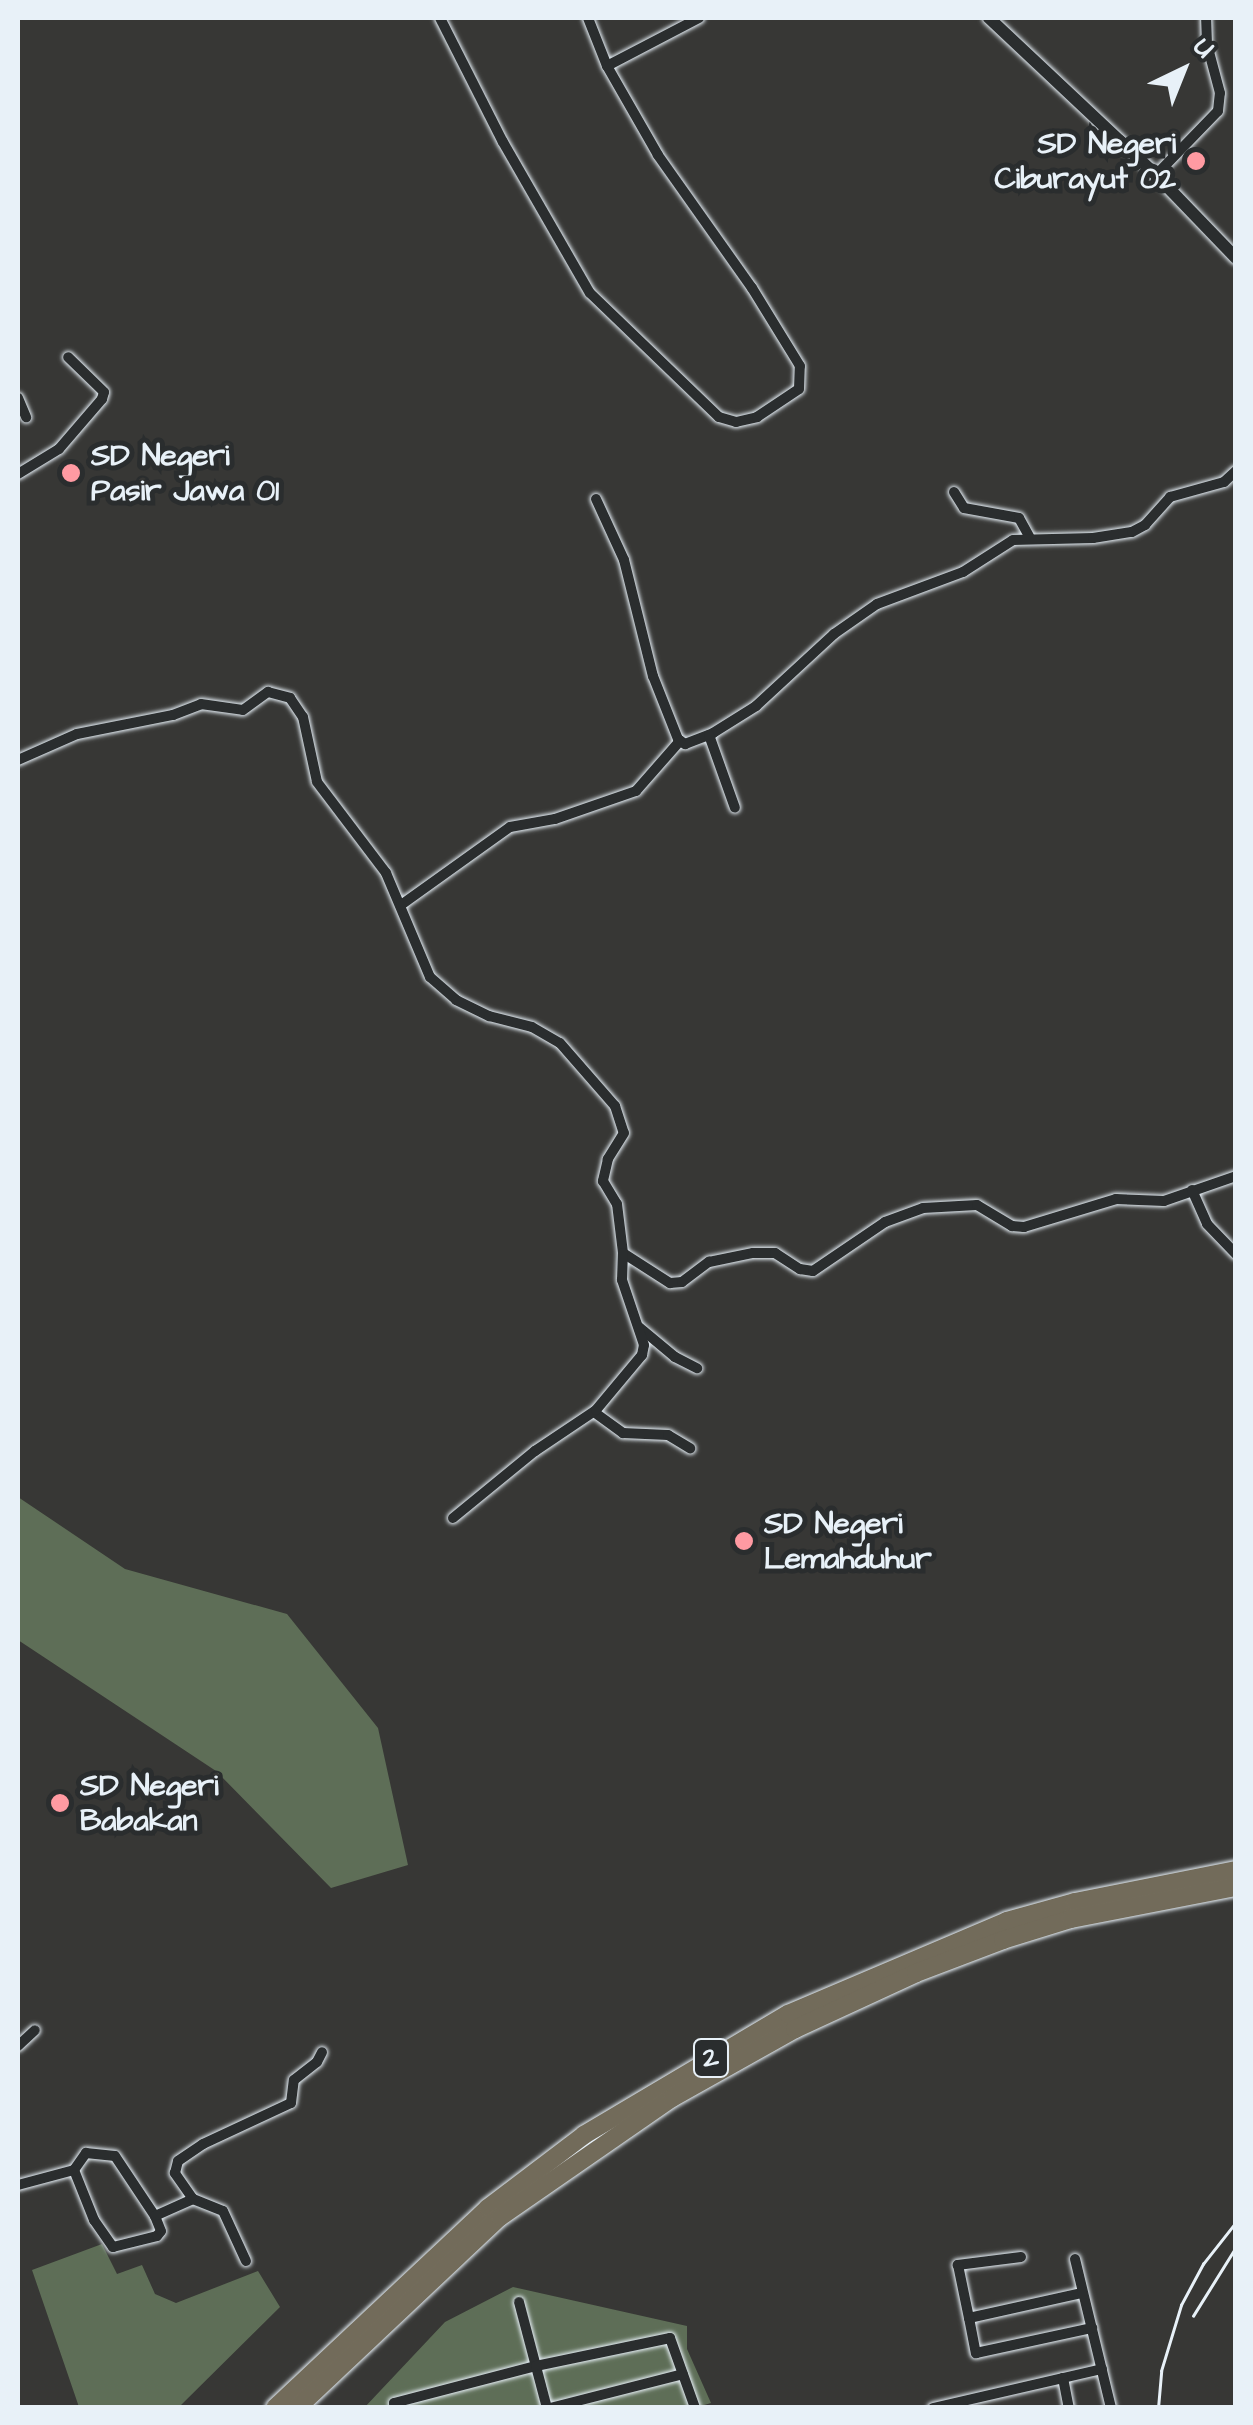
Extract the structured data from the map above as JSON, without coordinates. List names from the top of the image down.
{
  "streets": {
    "highway": ["2"]
  },
  "places": [
    "SD Negeri Ciburayut 02",
    "SD Negeri Pasir Jawa 01",
    "SD Negeri Lemahduhur",
    "SD Negeri Babakan"
  ],
  "north": "top right"
}
